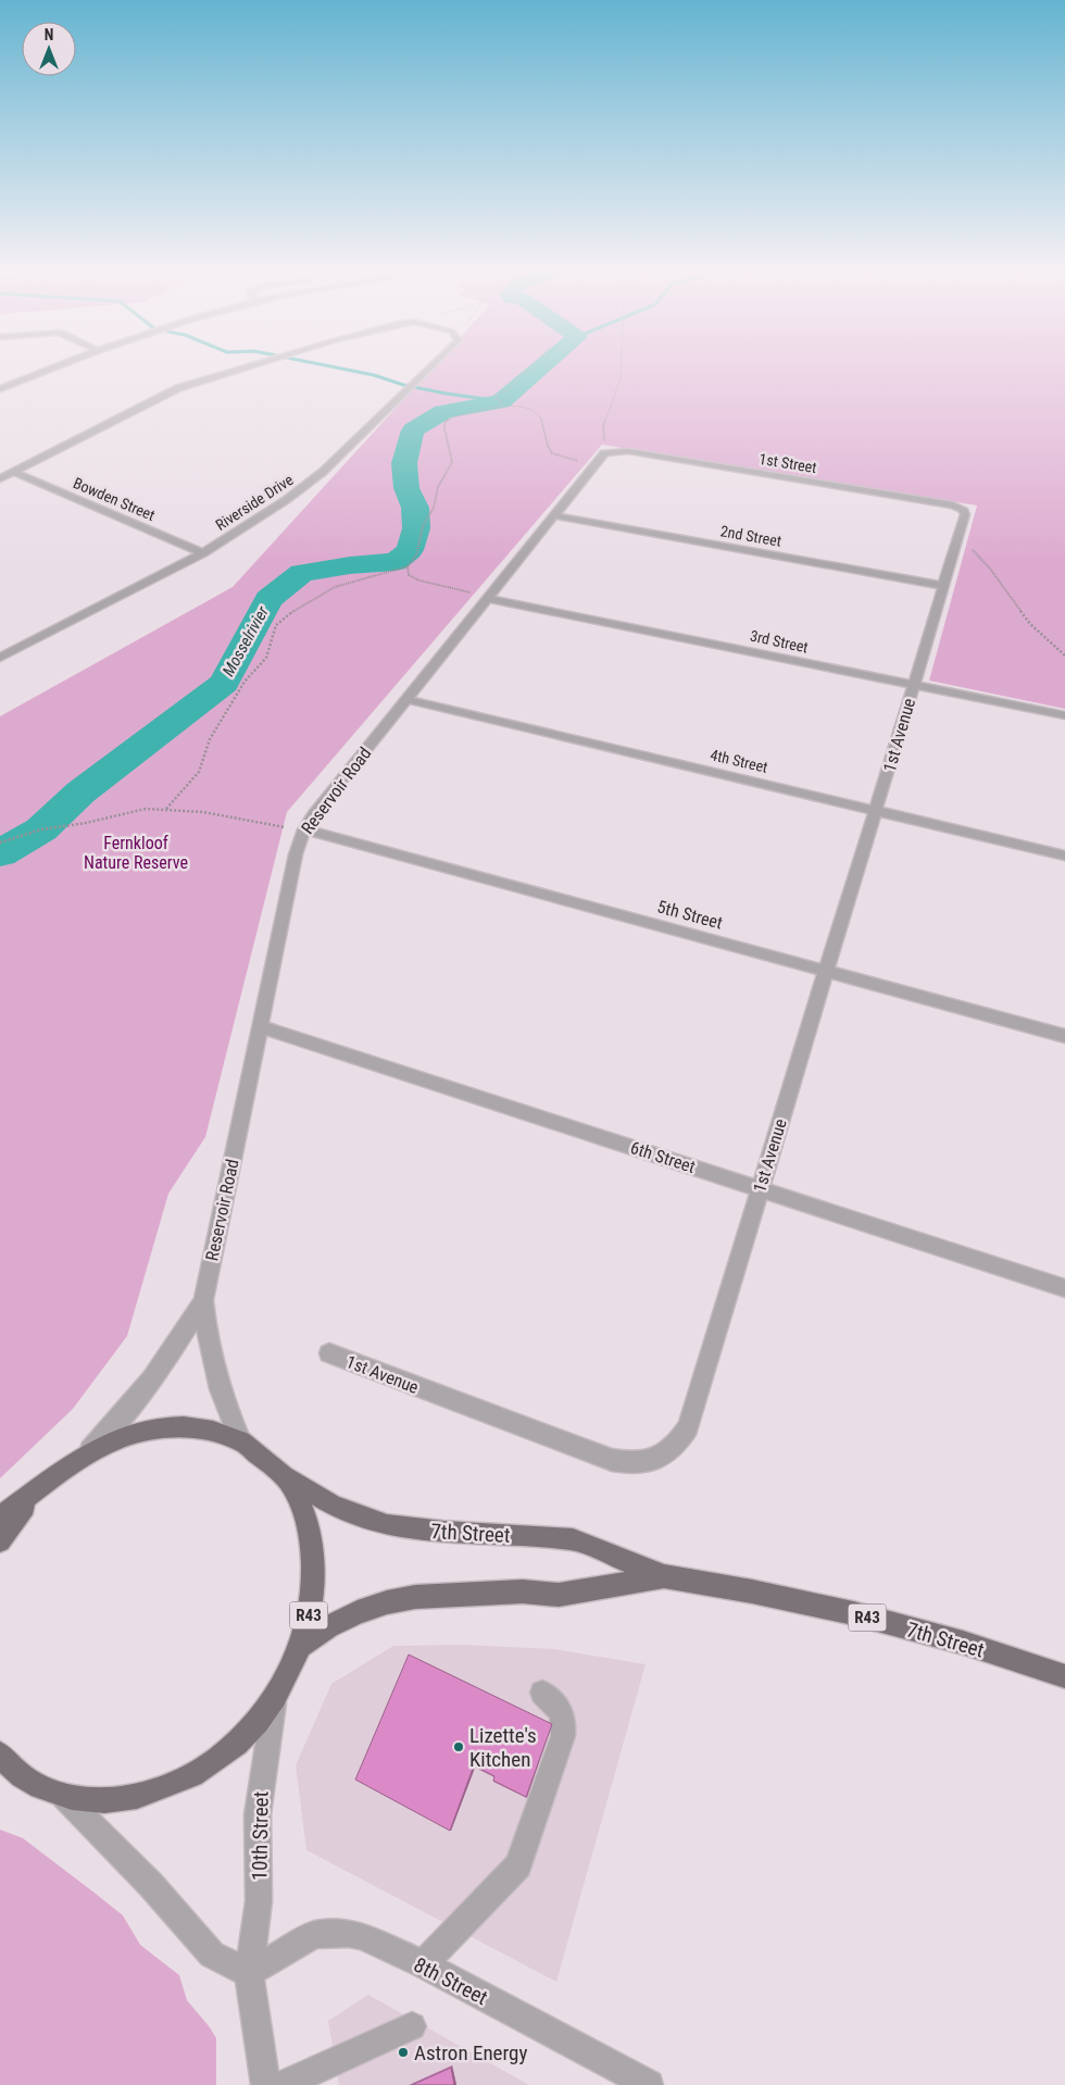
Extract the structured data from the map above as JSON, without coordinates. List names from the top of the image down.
{
  "streets": {
    "main road": ["7th Street", "R43"],
    "street": [
      "1st Street",
      "Bowden Street",
      "Riverside Drive",
      "2nd Street",
      "3rd Street",
      "1st Avenue",
      "4th Street",
      "Reservoir Road",
      "5th Street",
      "6th Street",
      "10th Street",
      "8th Street"
    ]
  },
  "crossings": [
    ["1st Street", "1st Avenue"],
    ["1st Street", "Reservoir Road"],
    ["Bowden Street", "Riverside Drive"],
    ["2nd Street", "1st Avenue"],
    ["2nd Street", "Reservoir Road"],
    ["3rd Street", "1st Avenue"],
    ["3rd Street", "Reservoir Road"],
    ["1st Avenue", "4th Street"],
    ["1st Avenue", "5th Street"],
    ["1st Avenue", "6th Street"],
    ["4th Street", "Reservoir Road"],
    ["Reservoir Road", "5th Street"],
    ["Reservoir Road", "6th Street"],
    ["Reservoir Road", "R43"],
    ["7th Street", "R43"],
    ["R43", "10th Street"],
    ["10th Street", "8th Street"]
  ],
  "water": ["Mosselrivier"],
  "parks": ["Fernkloof Nature Reserve"],
  "places": ["Lizette's Kitchen", "Astron Energy"],
  "north": "top"
}
